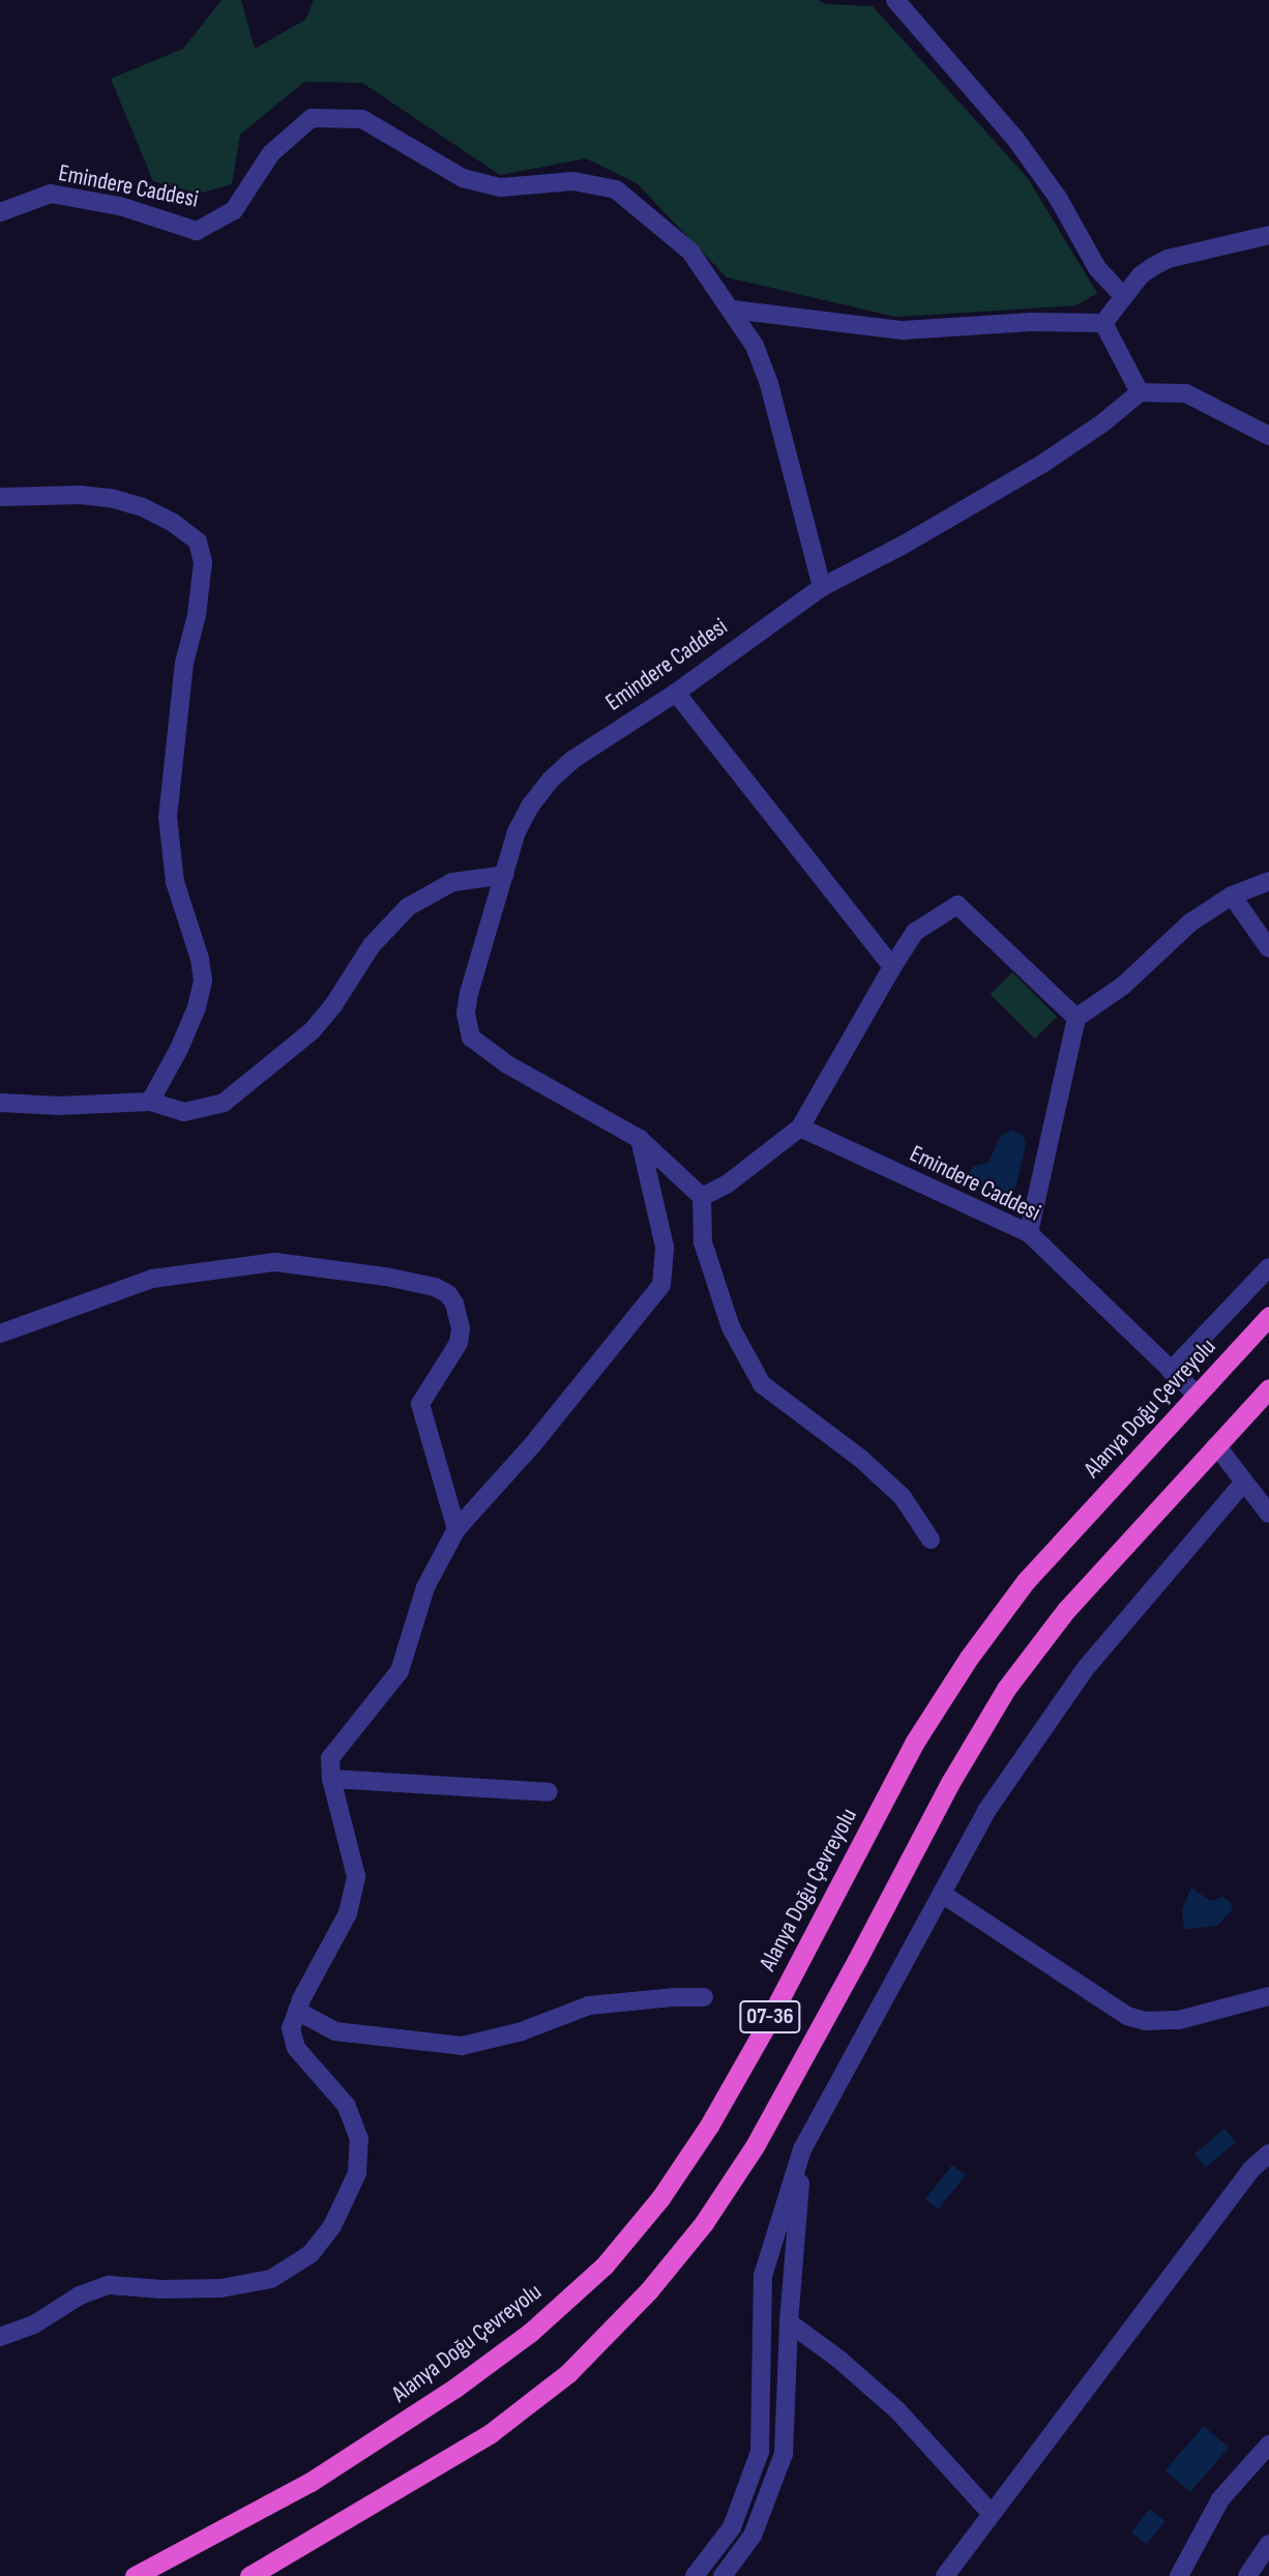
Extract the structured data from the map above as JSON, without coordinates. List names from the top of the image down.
{
  "streets": {
    "highway": ["Alanya Doğu Çevreyolu", "07-36"],
    "street": ["Emindere Caddesi"]
  },
  "crossings": [
    ["Emindere Caddesi", "Alanya Doğu Çevreyolu"]
  ]
}
